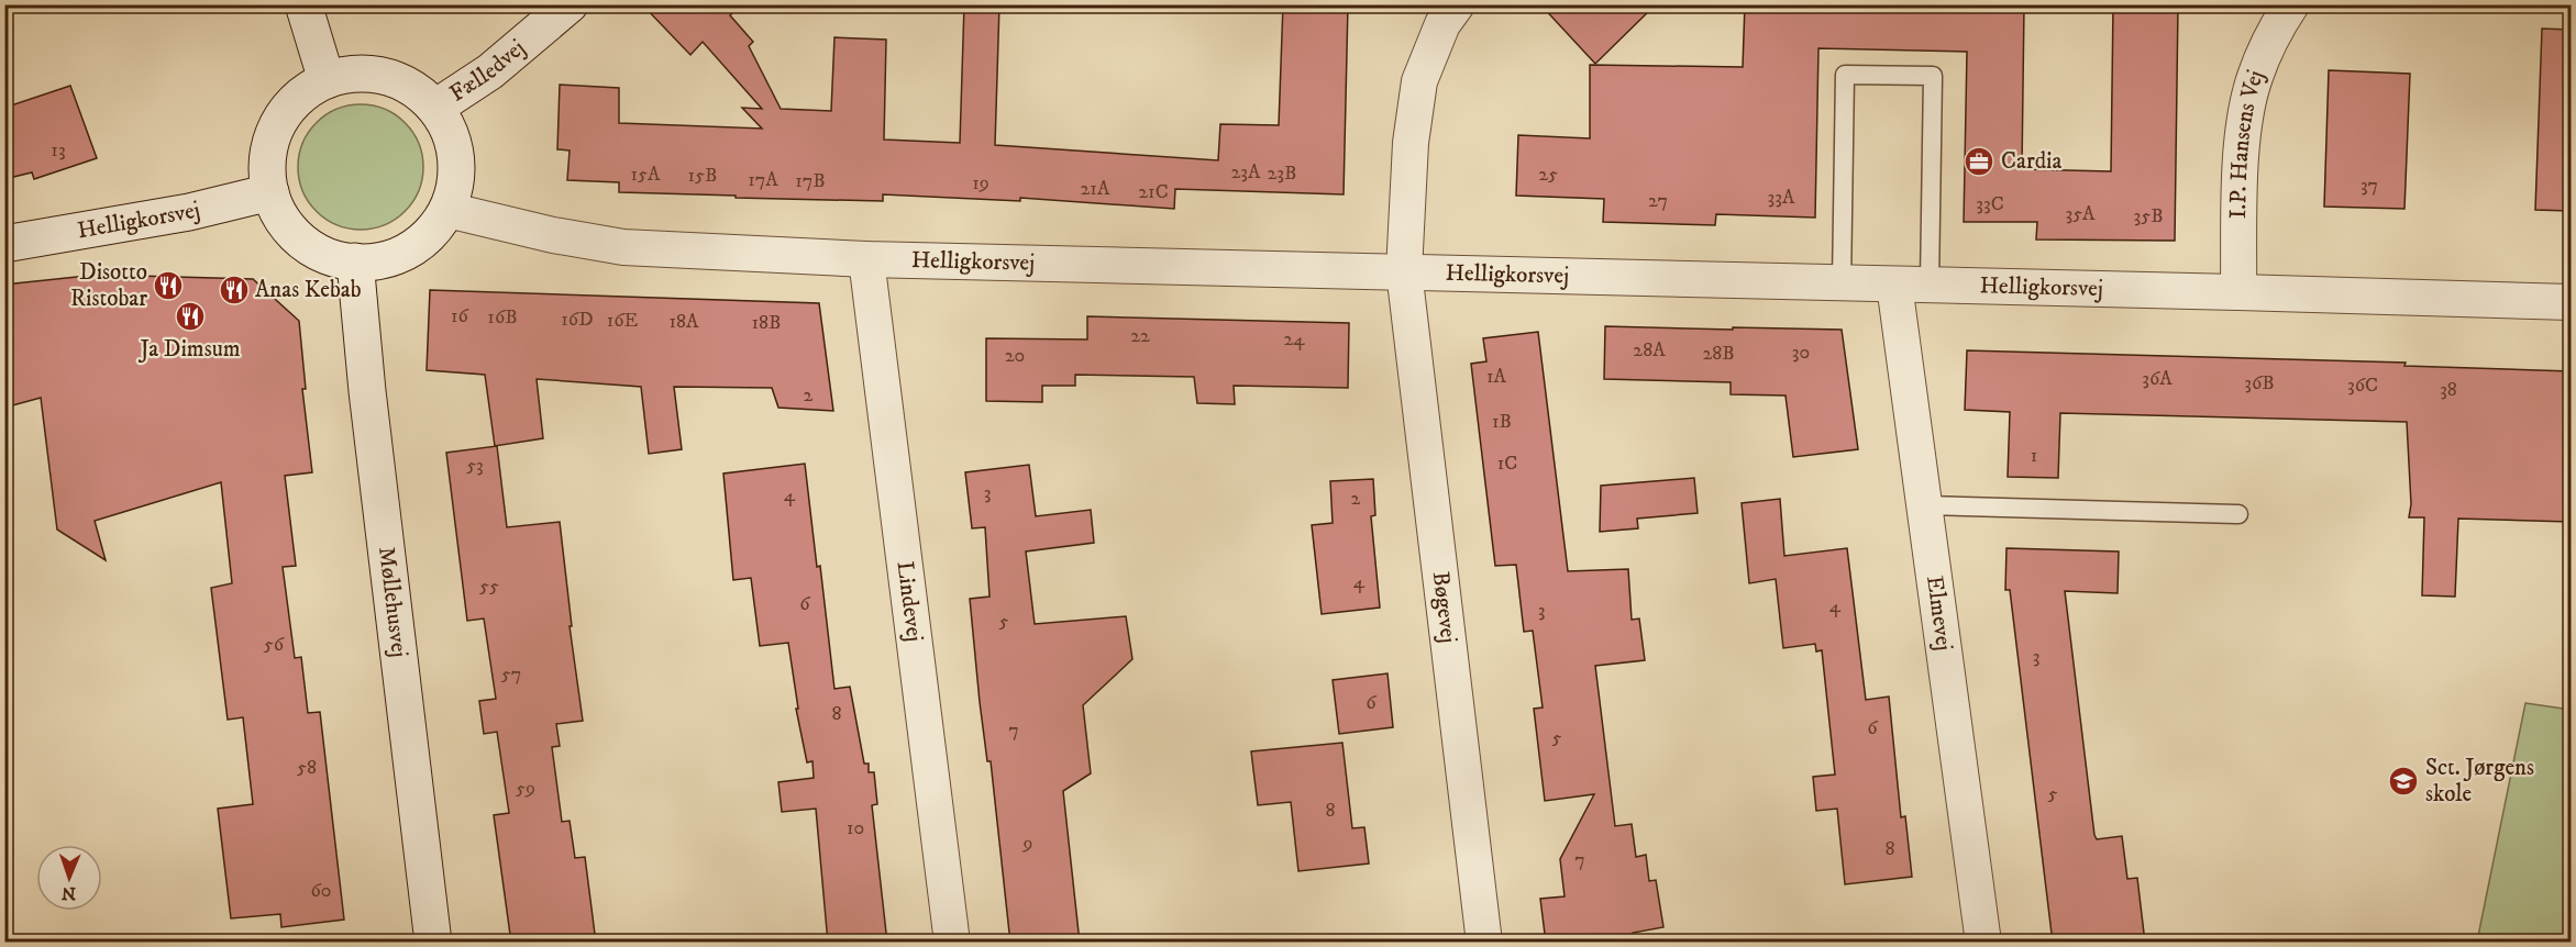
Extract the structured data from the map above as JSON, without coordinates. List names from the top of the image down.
{
  "streets": {
    "street": [
      "Fælledvej",
      "I.P. Hansens Vej",
      "Helligkorsvej",
      "Lindevej",
      "Møllehusvej",
      "Bøgevej",
      "Elmevej"
    ]
  },
  "crossings": [
    ["Fælledvej", "Helligkorsvej"],
    ["Fælledvej", "Møllehusvej"],
    ["I.P. Hansens Vej", "Helligkorsvej"],
    ["Helligkorsvej", "Lindevej"],
    ["Helligkorsvej", "Møllehusvej"],
    ["Helligkorsvej", "Bøgevej"],
    ["Helligkorsvej", "Elmevej"]
  ],
  "places": {
    "office": ["Cardia"],
    "restaurant": ["Disotto Ristobar", "Anas Kebab", "Ja Dimsum"],
    "school or university": ["Sct. Jørgens skole"]
  },
  "house_numbers": [
    "13",
    "23A",
    "23B",
    "15A",
    "25",
    "15B",
    "17A",
    "17B",
    "19",
    "37",
    "21A",
    "21C",
    "33A",
    "27",
    "33C",
    "35A",
    "35B",
    "16",
    "16B",
    "16D",
    "16E",
    "18A",
    "18B",
    "22",
    "24",
    "28A",
    "30",
    "28B",
    "20",
    "1A",
    "36A",
    "36B",
    "36C",
    "38",
    "2",
    "1B",
    "1",
    "1C",
    "53",
    "3",
    "4",
    "2",
    "4",
    "55",
    "6",
    "4",
    "3",
    "5",
    "56",
    "3",
    "57",
    "6",
    "8",
    "6",
    "7",
    "5",
    "58",
    "59",
    "5",
    "8",
    "10",
    "9",
    "8",
    "7",
    "60"
  ],
  "north": "bottom"
}
